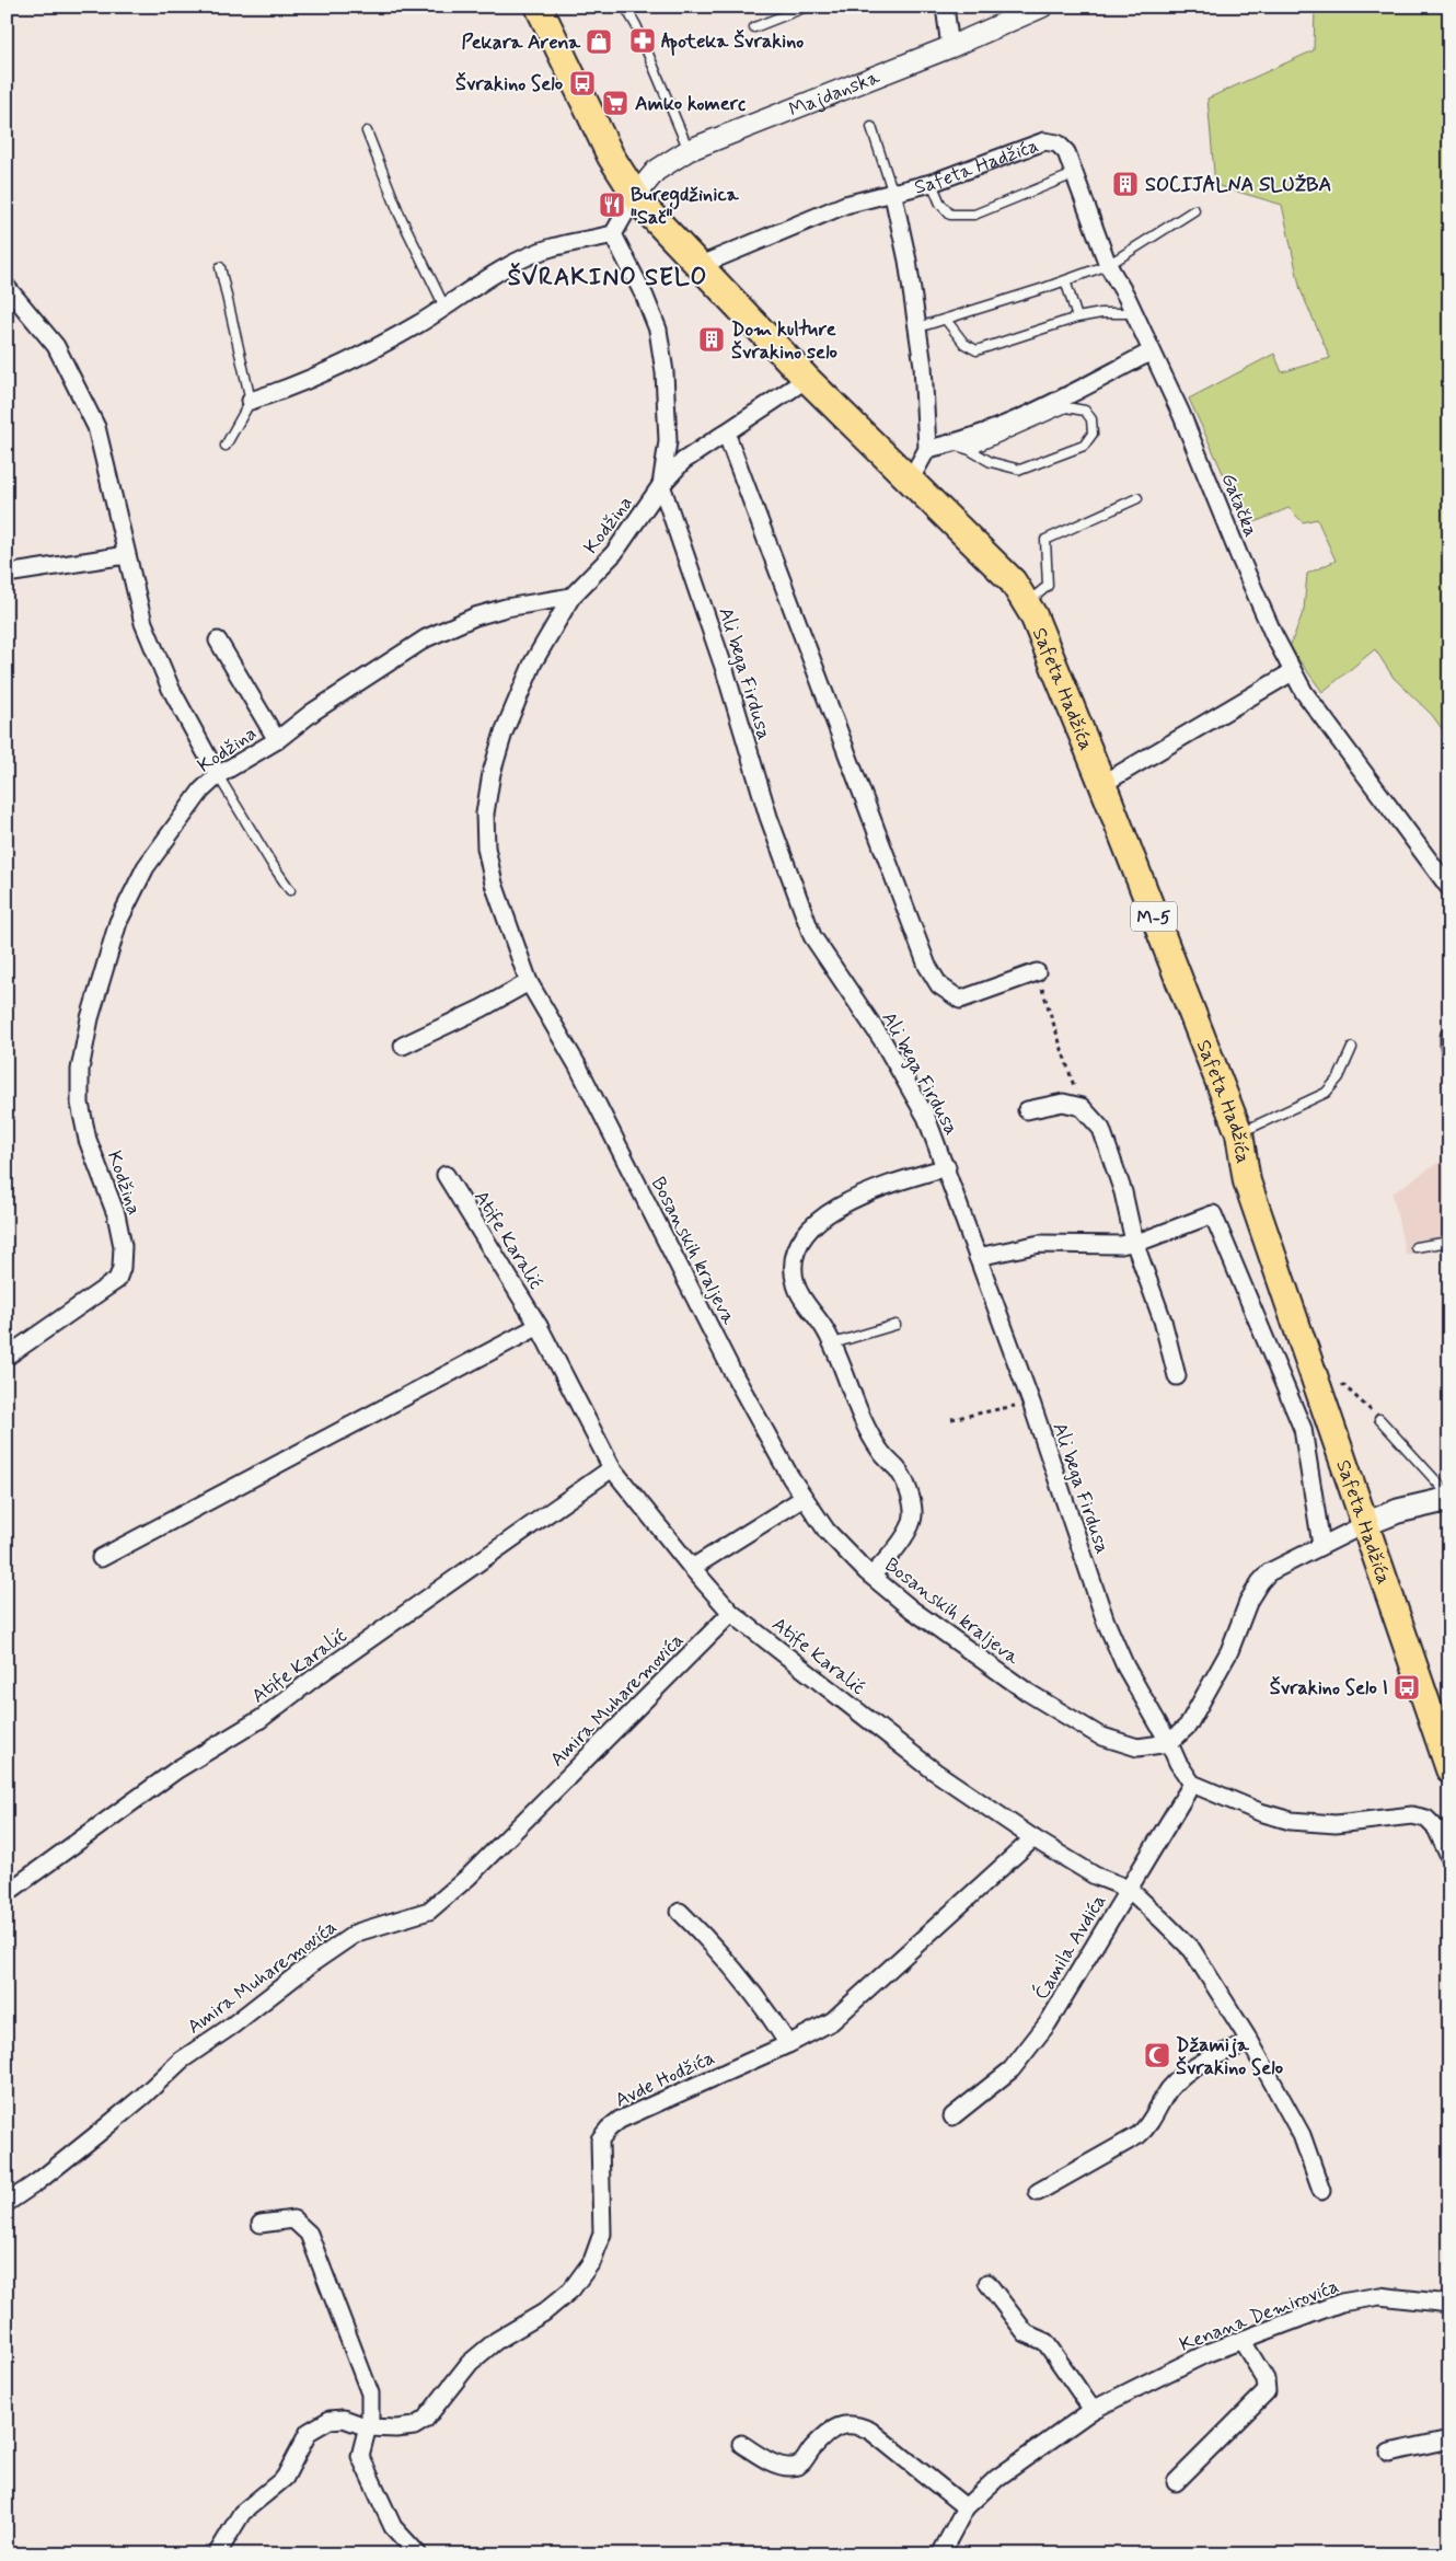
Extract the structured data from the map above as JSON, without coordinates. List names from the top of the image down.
{
  "streets": {
    "main road": ["Safeta Hadžića", "M-5"],
    "street": [
      "Majdanska",
      "Gatačka",
      "Kodžina",
      "Ali bega Firdusa",
      "Atife Karalić",
      "Bosanskih kraljeva",
      "Amira Muharemovića",
      "Ćamila Avdića",
      "Avde Hodžića",
      "Kenana Demirovića"
    ]
  },
  "crossings": [
    ["Majdanska", "Safeta Hadžića"],
    ["Safeta Hadžića", "Gatačka"],
    ["Safeta Hadžića", "Kodžina"],
    ["Kodžina", "Ali bega Firdusa"],
    ["Kodžina", "Bosanskih kraljeva"],
    ["Ali bega Firdusa", "Bosanskih kraljeva"],
    ["Atife Karalić", "Amira Muharemovića"],
    ["Atife Karalić", "Avde Hodžića"]
  ],
  "districts": ["ŠVRAKINO SELO"],
  "places": {
    "pharmacy": ["Apoteka Švrakino"],
    "shop": ["Pekara Arena"],
    "bus stop": ["Švrakino Selo", "Švrakino Selo I"],
    "supermarket": ["Amko komerc"],
    "building": ["SOCIJALNA SLUŽBA", "Dom kulture Švrakino selo"],
    "restaurant": ["Buregdžinica \"Sač\""],
    "mosque": ["Džamija Švrakino Selo"]
  }
}
